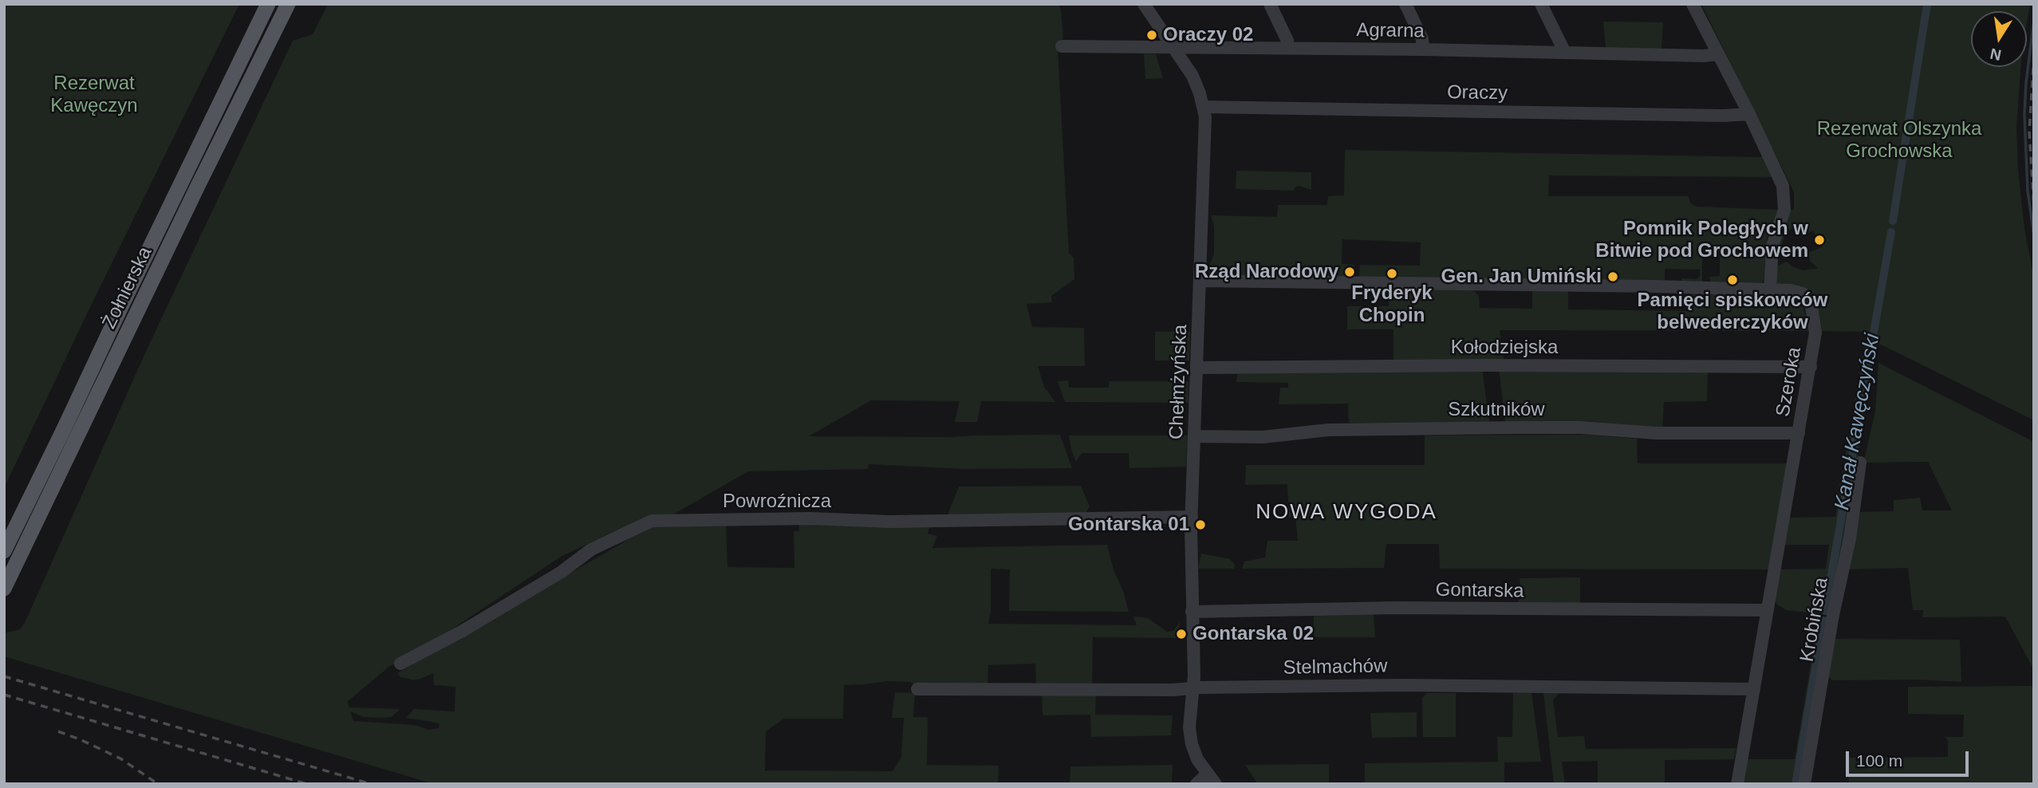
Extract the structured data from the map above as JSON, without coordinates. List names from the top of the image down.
{
  "streets": {
    "main road": ["Żołnierska"],
    "street": [
      "Agrarna",
      "Oraczy",
      "Kołodziejska",
      "Chełmżyńska",
      "Szeroka",
      "Szkutników",
      "Powroźnicza",
      "Gontarska",
      "Krobińska",
      "Stelmachów"
    ]
  },
  "crossings": [
    ["Agrarna", "Chełmżyńska"],
    ["Oraczy", "Chełmżyńska"],
    ["Kołodziejska", "Chełmżyńska"],
    ["Kołodziejska", "Szeroka"],
    ["Chełmżyńska", "Szeroka"],
    ["Chełmżyńska", "Szkutników"],
    ["Chełmżyńska", "Powroźnicza"],
    ["Chełmżyńska", "Gontarska"],
    ["Chełmżyńska", "Stelmachów"],
    ["Szeroka", "Szkutników"],
    ["Szeroka", "Gontarska"],
    ["Szeroka", "Stelmachów"]
  ],
  "districts": ["NOWA WYGODA"],
  "water": ["Kanał Kawęczyński"],
  "parks": ["Rezerwat Kawęczyn", "Rezerwat Olszynka Grochowska"],
  "places": [
    "Oraczy 02",
    "Pomnik Poległych w Bitwie pod Grochowem",
    "Rząd Narodowy",
    "Fryderyk Chopin",
    "Gen. Jan Umiński",
    "Pamięci spiskowców belwederczyków",
    "Gontarska 01",
    "Gontarska 02"
  ],
  "scale_bar": "100 m",
  "north": "bottom"
}
